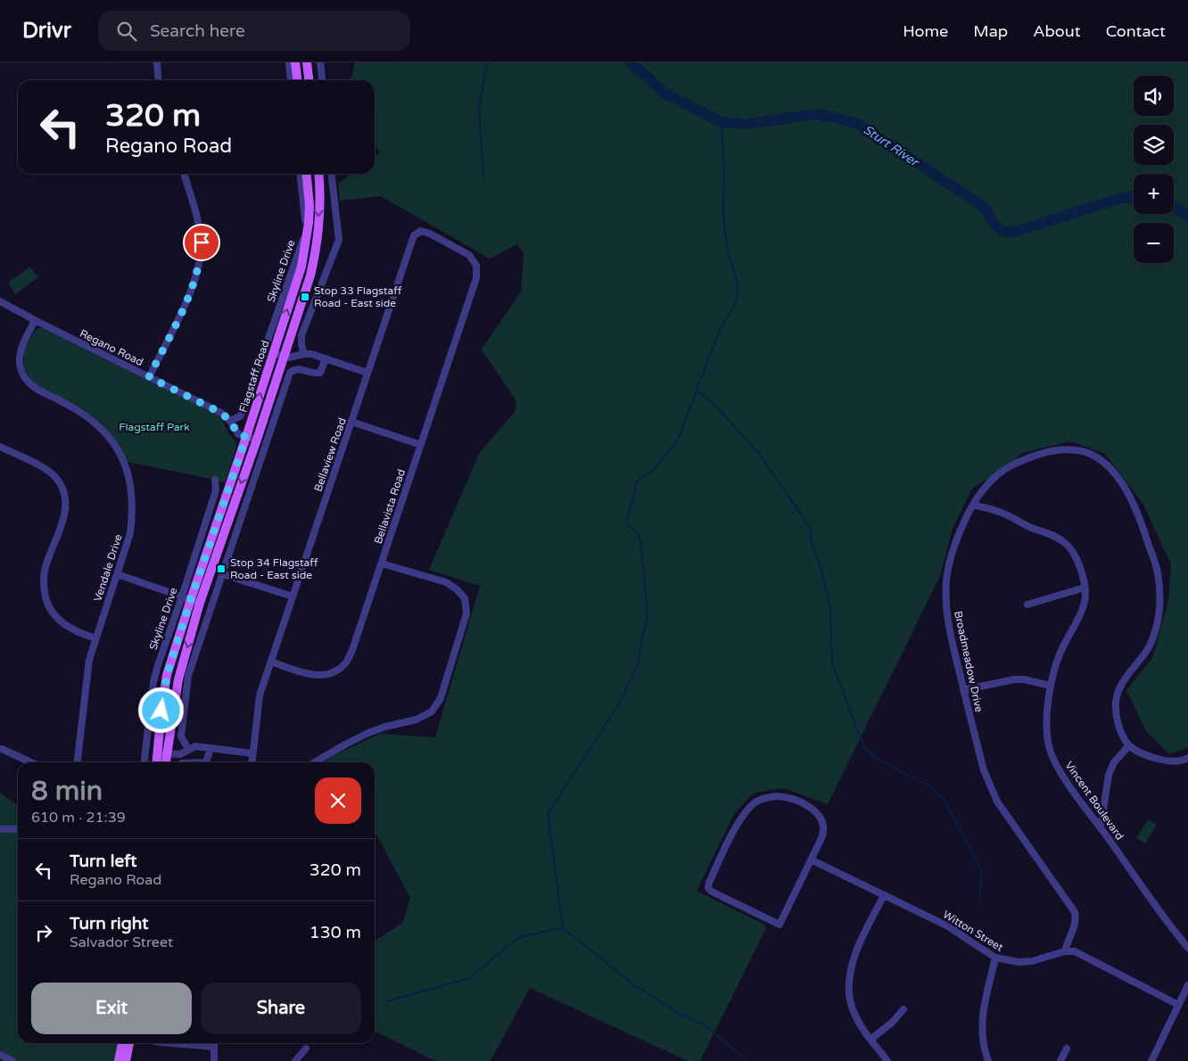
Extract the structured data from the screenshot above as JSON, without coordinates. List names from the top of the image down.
{
  "streets": {
    "main road": ["Flagstaff Road"],
    "street": [
      "Skyline Drive",
      "Regano Road",
      "Bellaview Road",
      "Bellavista Road",
      "Vendale Drive",
      "Broadmeadow Drive",
      "Vincent Boulevard",
      "Witton Street"
    ]
  },
  "crossings": [
    ["Skyline Drive", "Regano Road"],
    ["Skyline Drive", "Flagstaff Road"],
    ["Regano Road", "Flagstaff Road"],
    ["Regano Road", "Vendale Drive"],
    ["Bellaview Road", "Bellavista Road"],
    ["Broadmeadow Drive", "Vincent Boulevard"],
    ["Broadmeadow Drive", "Witton Street"]
  ],
  "water": ["Sturt River"],
  "parks": ["Flagstaff Park"],
  "places": {
    "transit": ["Stop 33 Flagstaff Road - East side", "Stop 34 Flagstaff Road - East side"]
  },
  "page": {
    "header": "Drivr",
    "search": "Search here",
    "nav": [
      "Home",
      "Map",
      "About",
      "Contact"
    ],
    "map_buttons": ["+", "−"],
    "turn": ["320 m", "Regano Road"],
    "heading": ["8 min", "610 m · 21:39"],
    "list": [
      {
        "name": "Turn left",
        "note": "Regano Road",
        "value": "320 m"
      },
      {
        "name": "Turn right",
        "note": "Salvador Street",
        "value": "130 m"
      }
    ],
    "buttons": ["Exit", "Share"]
  }
}
